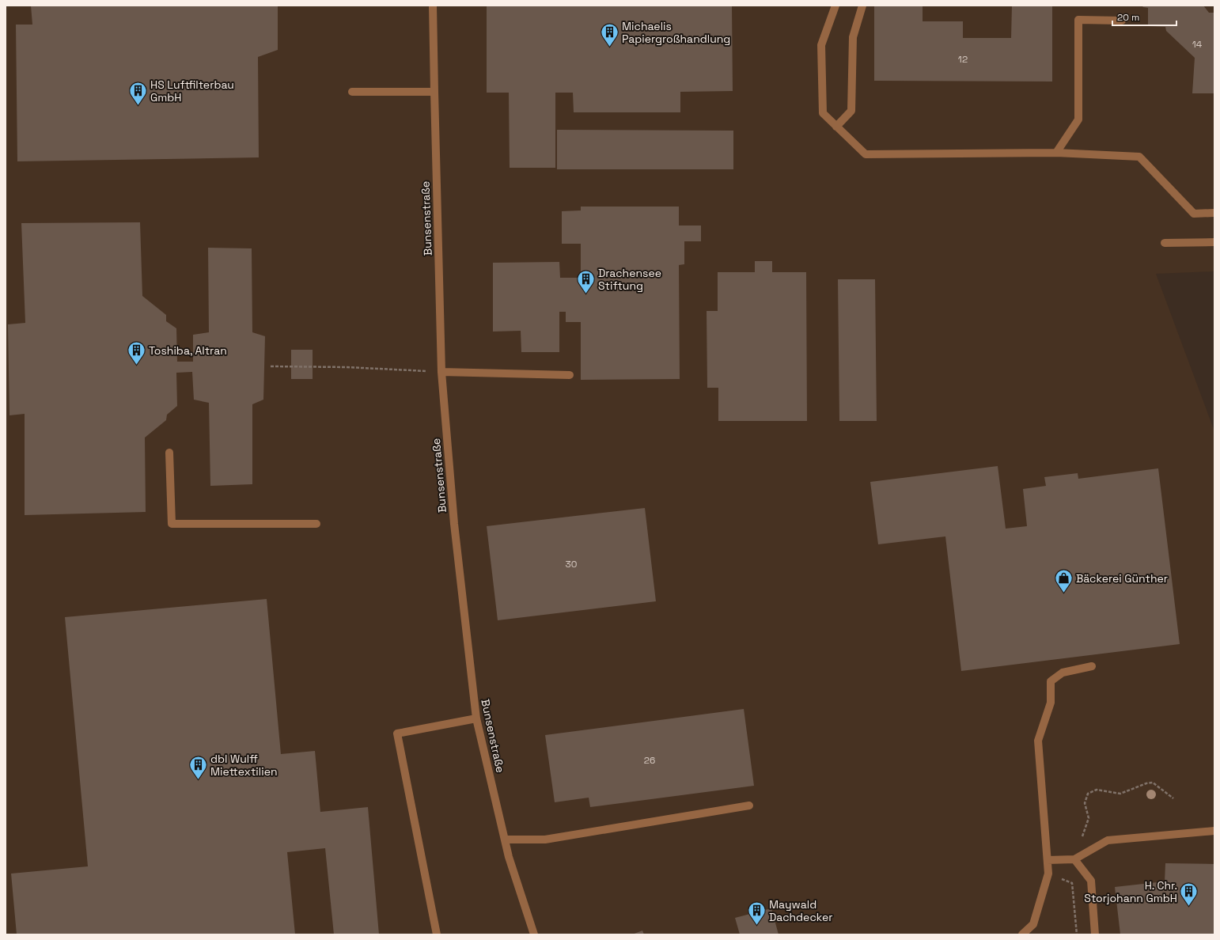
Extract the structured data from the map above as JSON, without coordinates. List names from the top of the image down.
{
  "streets": {
    "street": ["Bunsenstraße"]
  },
  "places": {
    "building": [
      "Michaelis Papiergroßhandlung",
      "HS Luftfilterbau GmbH",
      "Drachensee Stiftung",
      "Toshiba, Altran",
      "dbl Wulff Miettextilien",
      "H. Chr. Storjohann GmbH",
      "Maywald Dachdecker"
    ],
    "shop": ["Bäckerei Günther"]
  },
  "house_numbers": [
    "14",
    "12",
    "30",
    "26"
  ],
  "scale_bar": "20 m"
}
